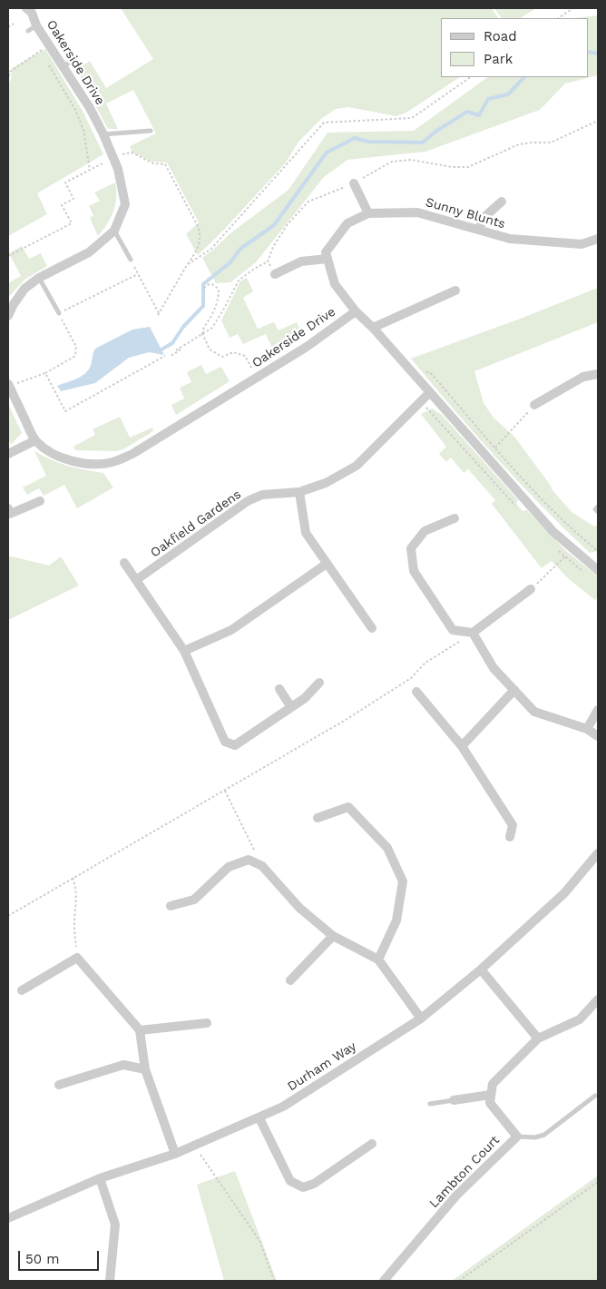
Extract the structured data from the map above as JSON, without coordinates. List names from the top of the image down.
{
  "streets": {
    "street": [
      "Oakerside Drive",
      "Sunny Blunts",
      "Oakfield Gardens",
      "Durham Way",
      "Lambton Court"
    ]
  },
  "crossings": [
    ["Oakerside Drive", "Oakfield Gardens"]
  ],
  "legend": ["Road", "Park"],
  "scale_bar": "50 m"
}
